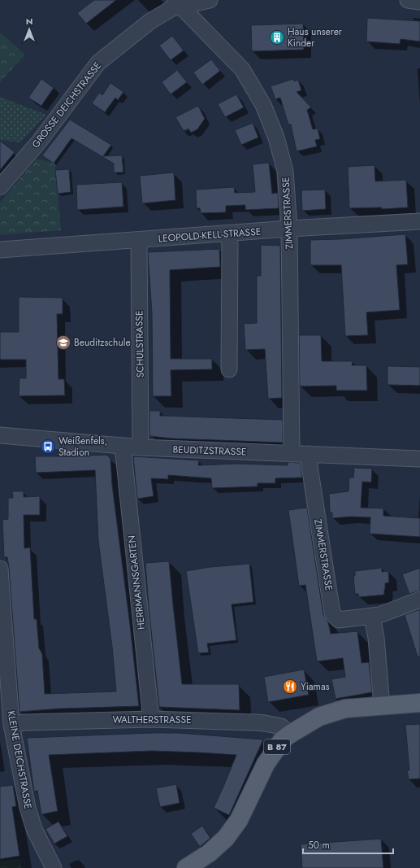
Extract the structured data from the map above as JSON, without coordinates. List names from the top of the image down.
{
  "streets": {
    "main road": ["B 87"],
    "street": [
      "GROSSE DEICHSTRASSE",
      "ZIMMERSTRASSE",
      "LEOPOLD-KELL-STRASSE",
      "SCHULSTRASSE",
      "BEUDITZSTRASSE",
      "HERRMANNSGARTEN",
      "WALTHERSTRASSE",
      "KLEINE DEICHSTRASSE"
    ]
  },
  "crossings": [
    ["GROSSE DEICHSTRASSE", "ZIMMERSTRASSE"],
    ["ZIMMERSTRASSE", "LEOPOLD-KELL-STRASSE"],
    ["ZIMMERSTRASSE", "BEUDITZSTRASSE"],
    ["LEOPOLD-KELL-STRASSE", "SCHULSTRASSE"],
    ["SCHULSTRASSE", "BEUDITZSTRASSE"],
    ["BEUDITZSTRASSE", "HERRMANNSGARTEN"],
    ["HERRMANNSGARTEN", "WALTHERSTRASSE"],
    ["WALTHERSTRASSE", "B 87"],
    ["WALTHERSTRASSE", "KLEINE DEICHSTRASSE"]
  ],
  "places": {
    "building": ["Haus unserer Kinder"],
    "school or university": ["Beuditzschule"],
    "bus stop": ["Weißenfels, Stadion"],
    "restaurant": ["Yiamas"]
  },
  "scale_bar": "50 m",
  "north": "top"
}
